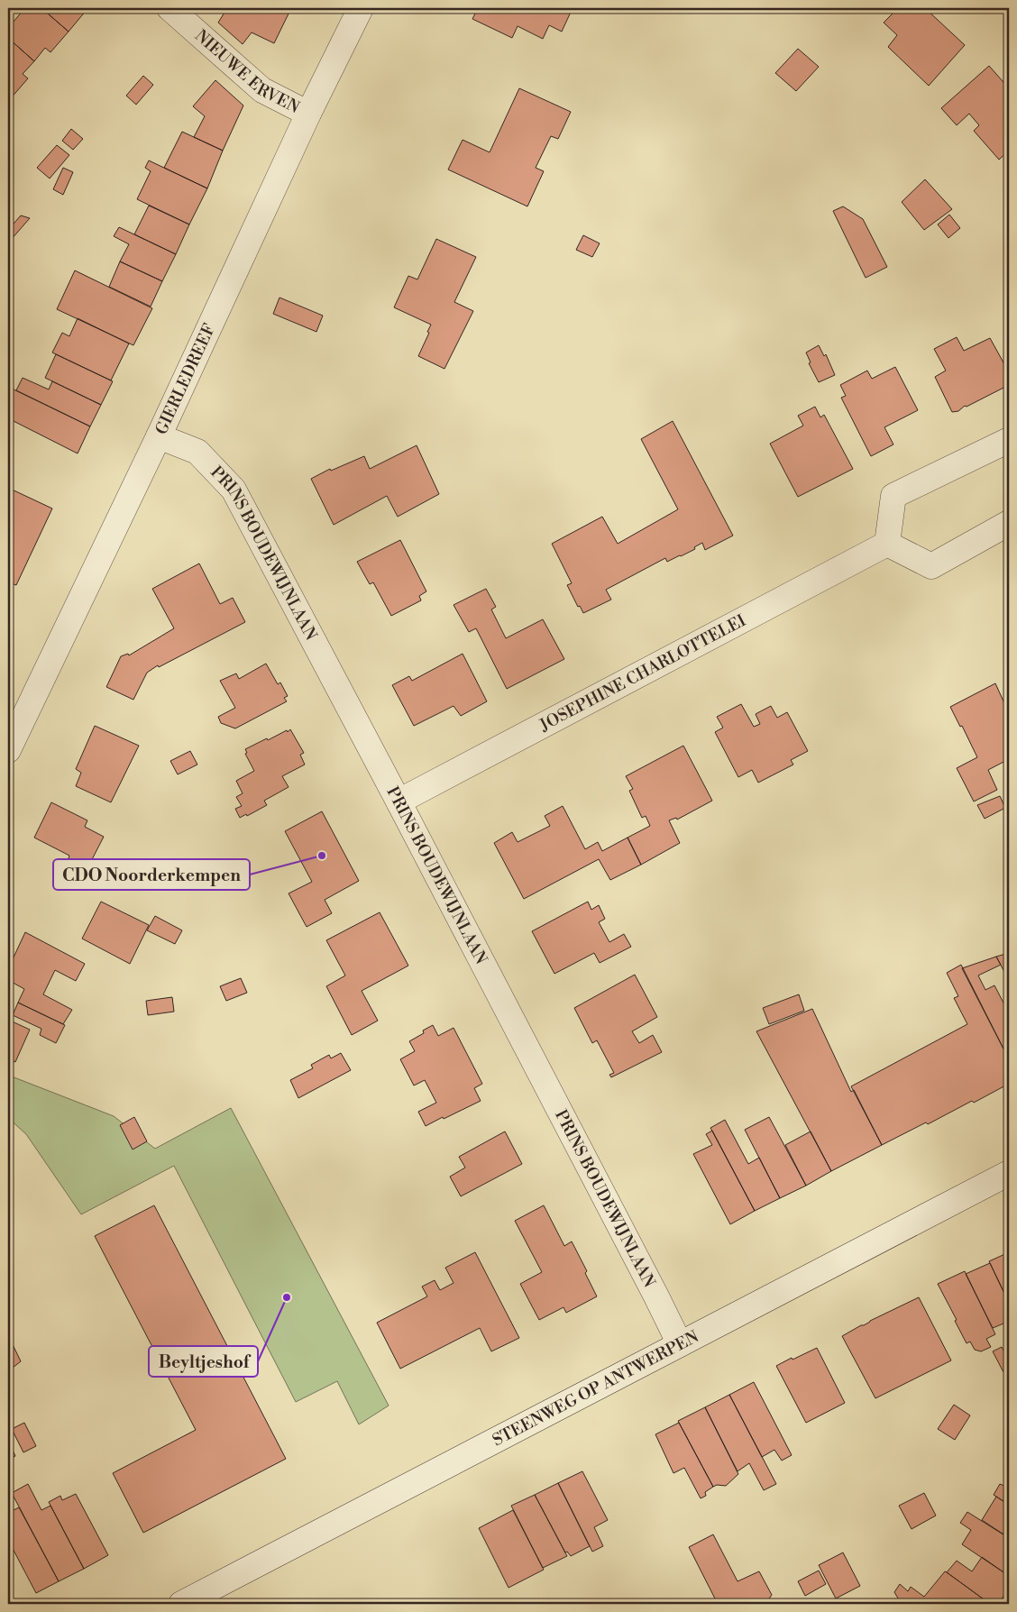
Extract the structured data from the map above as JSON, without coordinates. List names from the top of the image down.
{
  "streets": {
    "street": [
      "NIEUWE ERVEN",
      "GIERLEDREEF",
      "PRINS BOUDEWIJNLAAN",
      "JOSEPHINE CHARLOTTELEI",
      "STEENWEG OP ANTWERPEN"
    ]
  },
  "crossings": [
    ["NIEUWE ERVEN", "GIERLEDREEF"],
    ["GIERLEDREEF", "PRINS BOUDEWIJNLAAN"],
    ["PRINS BOUDEWIJNLAAN", "JOSEPHINE CHARLOTTELEI"],
    ["PRINS BOUDEWIJNLAAN", "STEENWEG OP ANTWERPEN"]
  ],
  "places": ["CDO Noorderkempen", "Beyltjeshof"]
}
